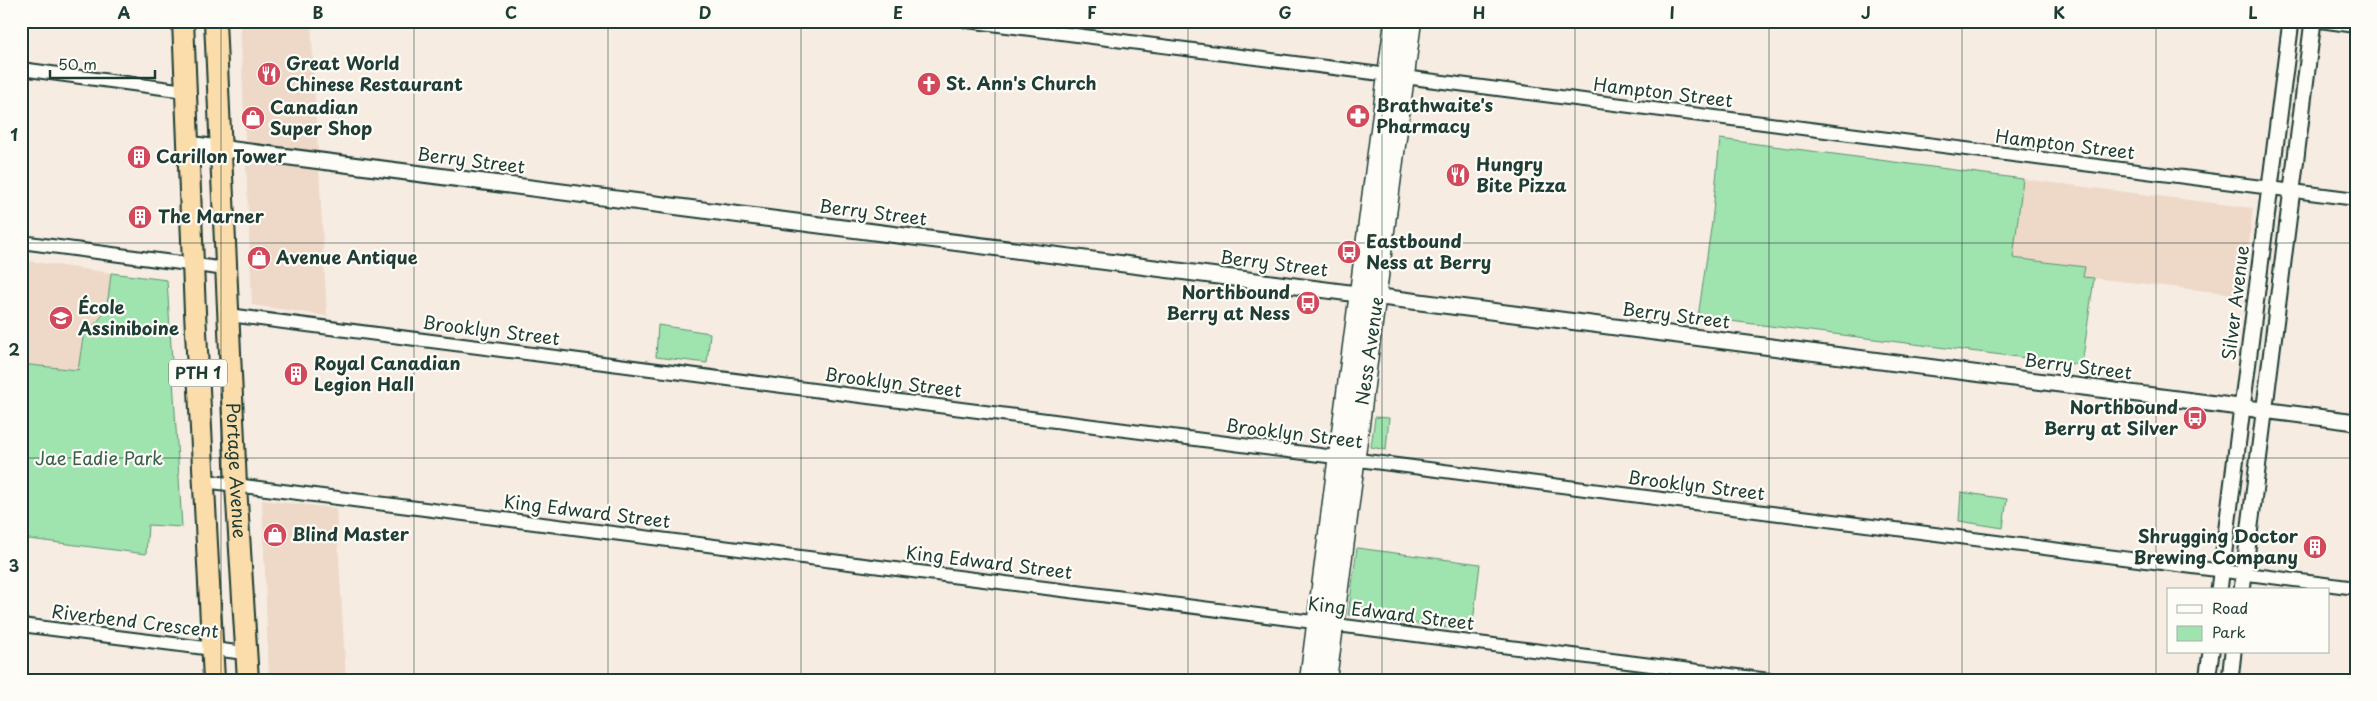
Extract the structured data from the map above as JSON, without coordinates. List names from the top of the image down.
{
  "streets": {
    "highway": ["PTH 1", "Portage Avenue"],
    "main road": ["Ness Avenue"],
    "street": [
      "Hampton Street",
      "Berry Street",
      "Silver Avenue",
      "Brooklyn Street",
      "King Edward Street",
      "Riverbend Crescent"
    ]
  },
  "crossings": [
    ["Hampton Street", "Silver Avenue"],
    ["Hampton Street", "Ness Avenue"],
    ["Berry Street", "Silver Avenue"],
    ["Berry Street", "Ness Avenue"],
    ["Berry Street", "Portage Avenue"],
    ["Silver Avenue", "Brooklyn Street"],
    ["Brooklyn Street", "Ness Avenue"],
    ["Brooklyn Street", "Portage Avenue"],
    ["Ness Avenue", "King Edward Street"],
    ["Portage Avenue", "King Edward Street"],
    ["Portage Avenue", "Riverbend Crescent"]
  ],
  "parks": ["Jae Eadie Park"],
  "places": {
    "restaurant": ["Great World Chinese Restaurant", "Hungry Bite Pizza"],
    "church": ["St. Ann's Church"],
    "pharmacy": ["Brathwaite's Pharmacy"],
    "shop": ["Canadian Super Shop", "Avenue Antique", "Blind Master"],
    "building": [
      "Carillon Tower",
      "The Marner",
      "Royal Canadian Legion Hall",
      "Shrugging Doctor Brewing Company"
    ],
    "bus stop": ["Eastbound Ness at Berry", "Northbound Berry at Ness", "Northbound Berry at Silver"],
    "school or university": ["École Assiniboine"]
  },
  "legend": ["Road", "Park"],
  "scale_bar": "50 m",
  "grid": {
    "columns": [
      "A",
      "B",
      "C",
      "D",
      "E",
      "F",
      "G",
      "H",
      "I",
      "J",
      "K",
      "L"
    ],
    "rows": ["1", "2", "3"]
  }
}
